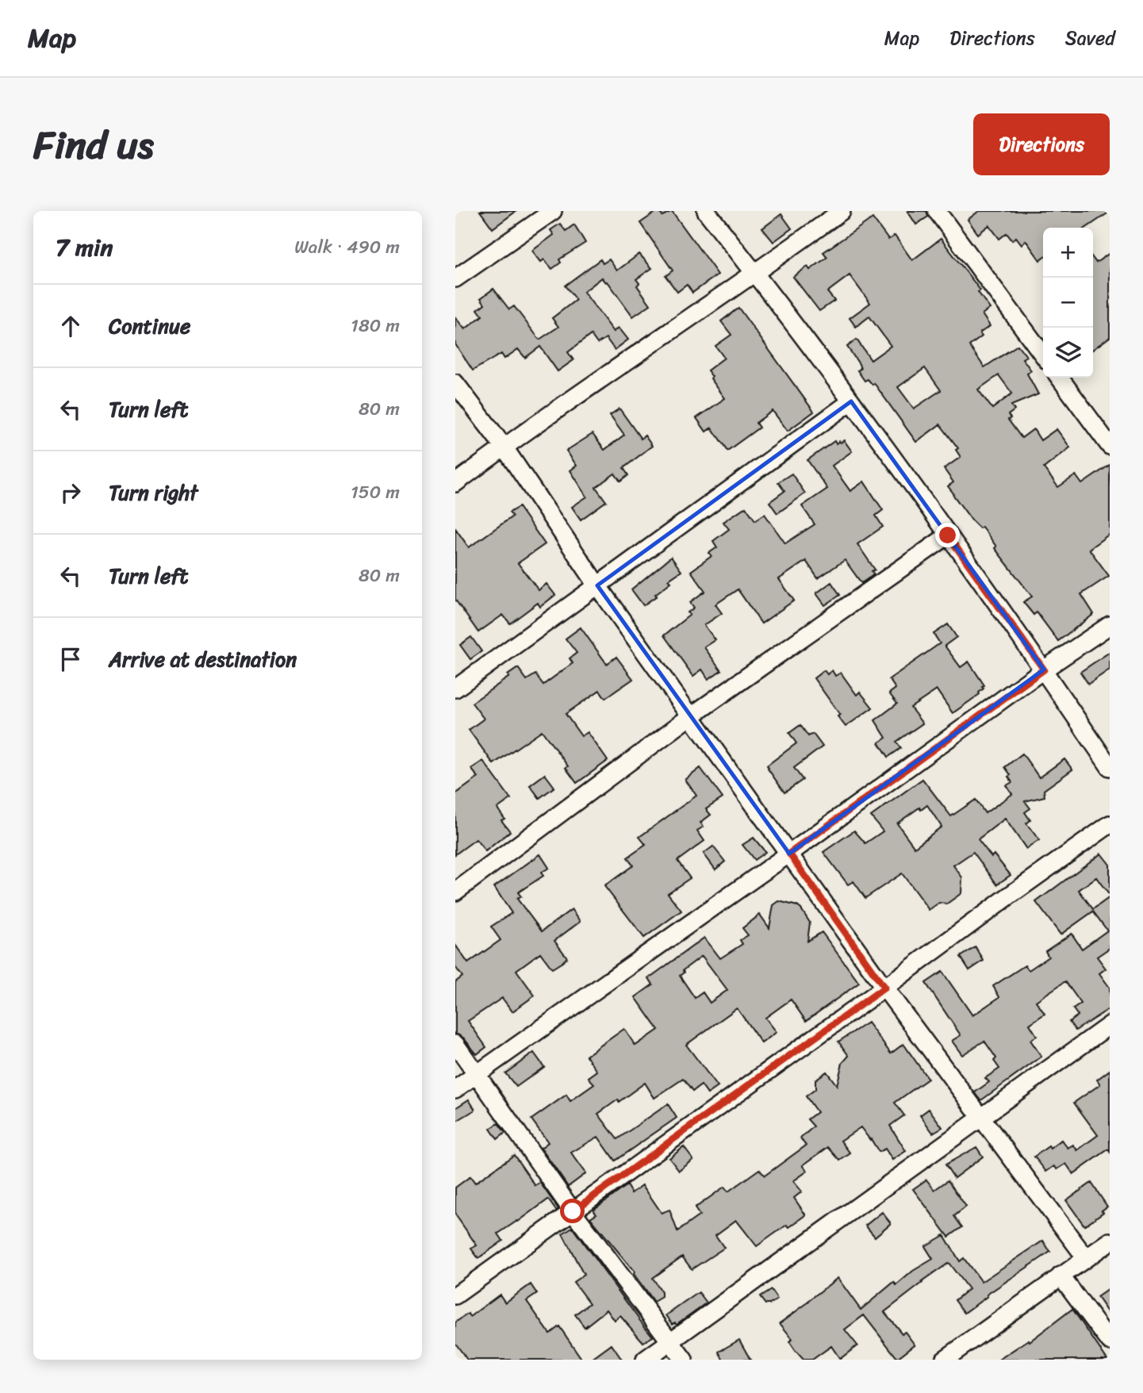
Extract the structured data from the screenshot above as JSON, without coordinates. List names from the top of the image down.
{
  "page": {
    "header": "Map",
    "nav": ["Map", "Directions", "Saved"],
    "title": "Find us",
    "buttons": "Directions",
    "heading": ["7 min", "Walk · 490 m"],
    "map_buttons": ["+", "−"],
    "list": [
      ["Continue", "180 m"],
      ["Turn left", "80 m"],
      ["Turn right", "150 m"],
      ["Turn left", "80 m"],
      "Arrive at destination"
    ]
  }
}
